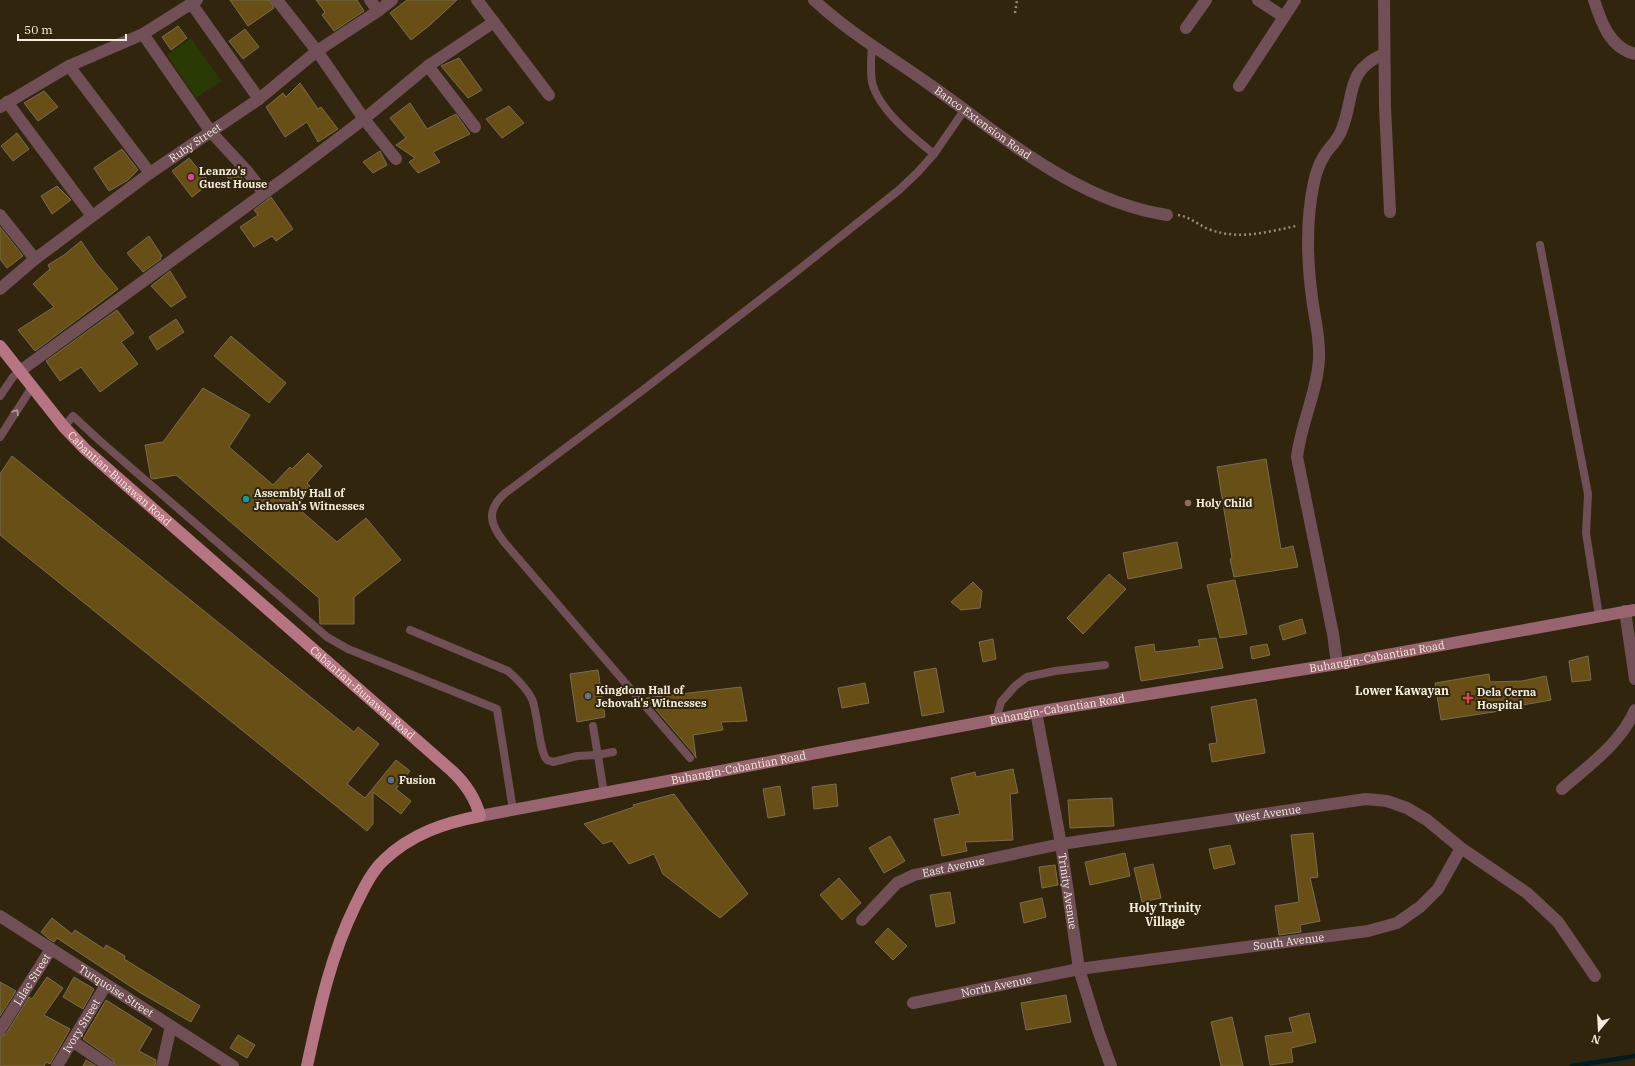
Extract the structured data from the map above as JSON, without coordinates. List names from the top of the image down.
{
  "streets": {
    "main road": ["Cabantian-Bunawan Road", "Buhangin-Cabantian Road"],
    "street": [
      "Banco Extension Road",
      "Ruby Street",
      "West Avenue",
      "East Avenue",
      "Trinity Avenue",
      "South Avenue",
      "Lilac Street",
      "North Avenue",
      "Turquoise Street",
      "Ivory Street"
    ]
  },
  "crossings": [
    ["Cabantian-Bunawan Road", "Buhangin-Cabantian Road"],
    ["Buhangin-Cabantian Road", "Trinity Avenue"],
    ["West Avenue", "East Avenue"],
    ["West Avenue", "Trinity Avenue"],
    ["West Avenue", "South Avenue"],
    ["East Avenue", "Trinity Avenue"],
    ["Trinity Avenue", "South Avenue"],
    ["Trinity Avenue", "North Avenue"],
    ["South Avenue", "North Avenue"],
    ["Lilac Street", "Turquoise Street"],
    ["Turquoise Street", "Ivory Street"]
  ],
  "districts": ["Lower Kawayan", "Holy Trinity Village"],
  "places": {
    "other": [
      "Leanzo's Guest House",
      "Assembly Hall of Jehovah's Witnesses",
      "Holy Child",
      "Kingdom Hall of Jehovah's Witnesses",
      "Fusion"
    ],
    "health": ["Dela Cerna Hospital"]
  },
  "scale_bar": "50 m",
  "north": "bottom"
}
